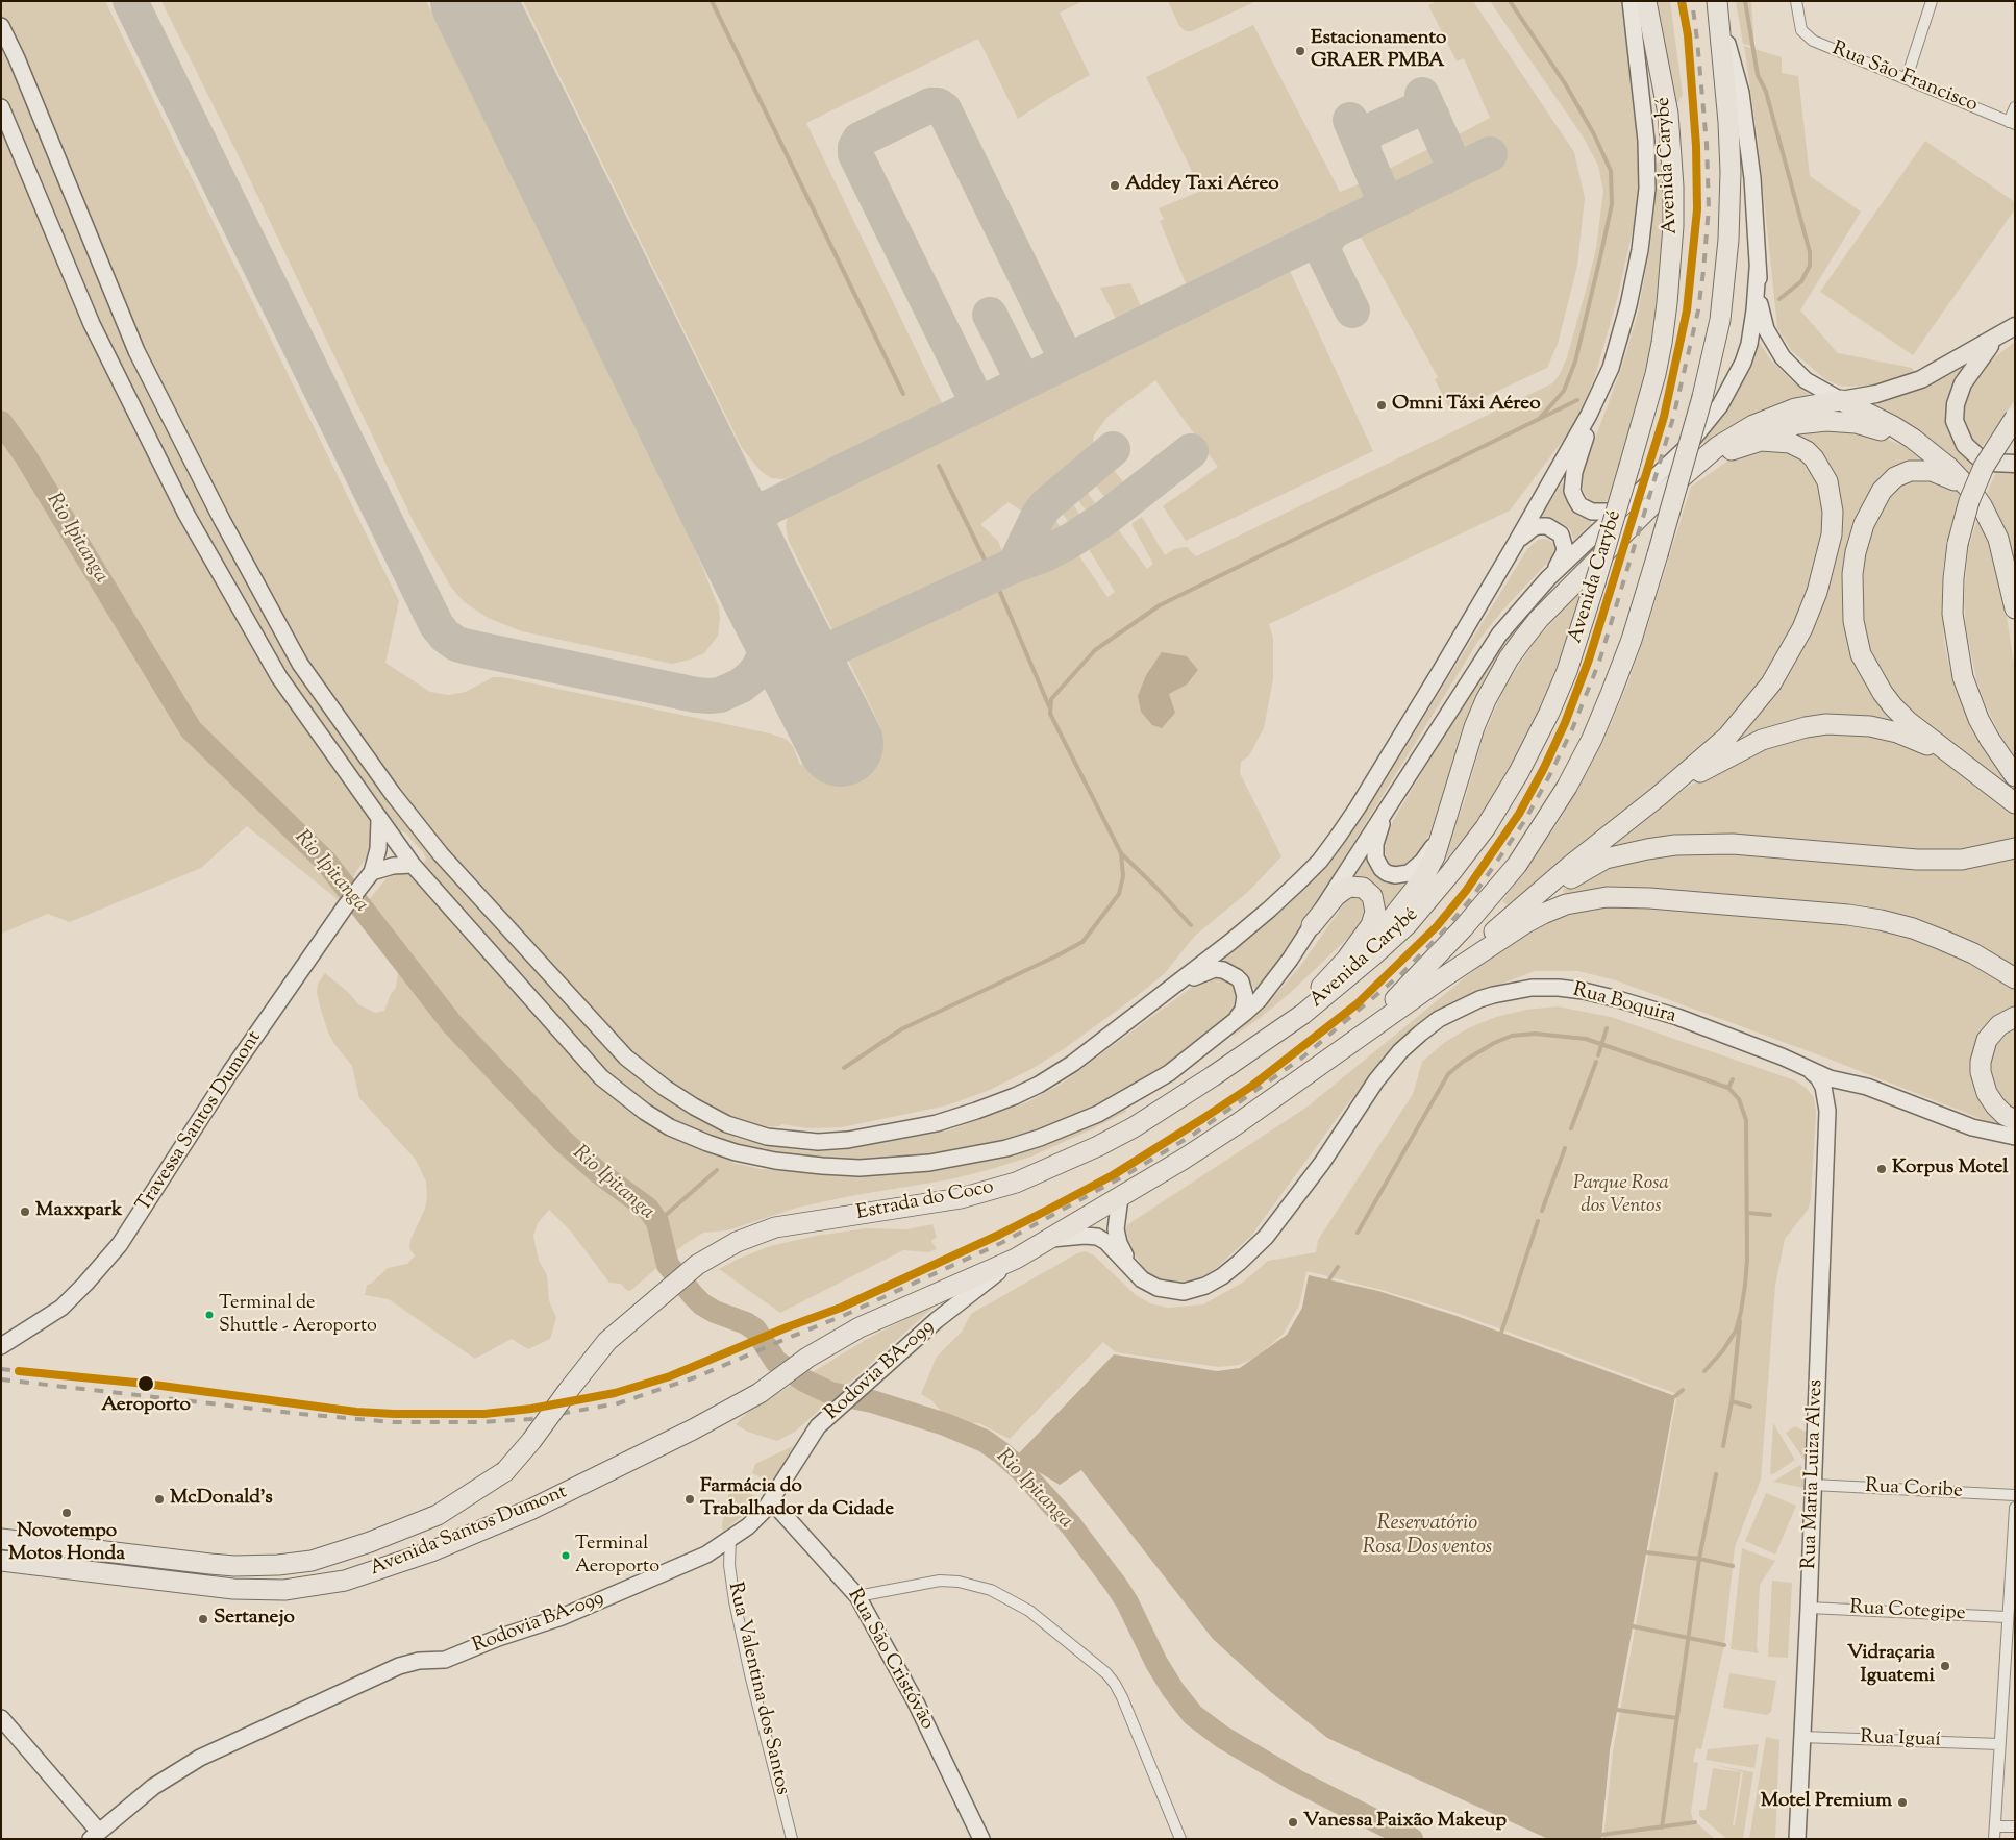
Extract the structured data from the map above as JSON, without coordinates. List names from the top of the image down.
{
  "streets": {
    "highway": ["Avenida Carybé", "Estrada do Coco", "Avenida Santos Dumont"],
    "main road": [
      "Rua Boquira",
      "Travessa Santos Dumont",
      "Rodovia BA-099",
      "Rua Maria Luiza Alves",
      "Rua São Cristóvão"
    ],
    "street": [
      "Rua São Francisco",
      "Rua Coribe",
      "Rua Cotegipe",
      "Rua Valentina dos Santos",
      "Rua Iguaí"
    ]
  },
  "crossings": [
    ["Avenida Carybé", "Estrada do Coco"],
    ["Rua Boquira", "Rua Maria Luiza Alves"],
    ["Estrada do Coco", "Avenida Santos Dumont"],
    ["Rodovia BA-099", "Avenida Santos Dumont"],
    ["Rodovia BA-099", "Rua São Cristóvão"],
    ["Rodovia BA-099", "Rua Valentina dos Santos"],
    ["Rua Maria Luiza Alves", "Rua Coribe"],
    ["Rua Maria Luiza Alves", "Rua Cotegipe"],
    ["Rua Maria Luiza Alves", "Rua Iguaí"]
  ],
  "water": ["Rio Ipitanga", "Reservatório Rosa Dos ventos"],
  "parks": ["Parque Rosa dos Ventos"],
  "places": [
    "Estacionamento GRAER PMBA",
    "Addey Taxi Aéreo",
    "Omni Táxi Aéreo",
    "Korpus Motel",
    "Maxxpark",
    "Terminal de Shuttle - Aeroporto",
    "Aeroporto",
    "McDonald's",
    "Farmácia do Trabalhador da Cidade",
    "Novotempo Motos Honda",
    "Terminal Aeroporto",
    "Sertanejo",
    "Vidraçaria Iguatemi",
    "Motel Premium",
    "Vanessa Paixão Makeup"
  ]
}
